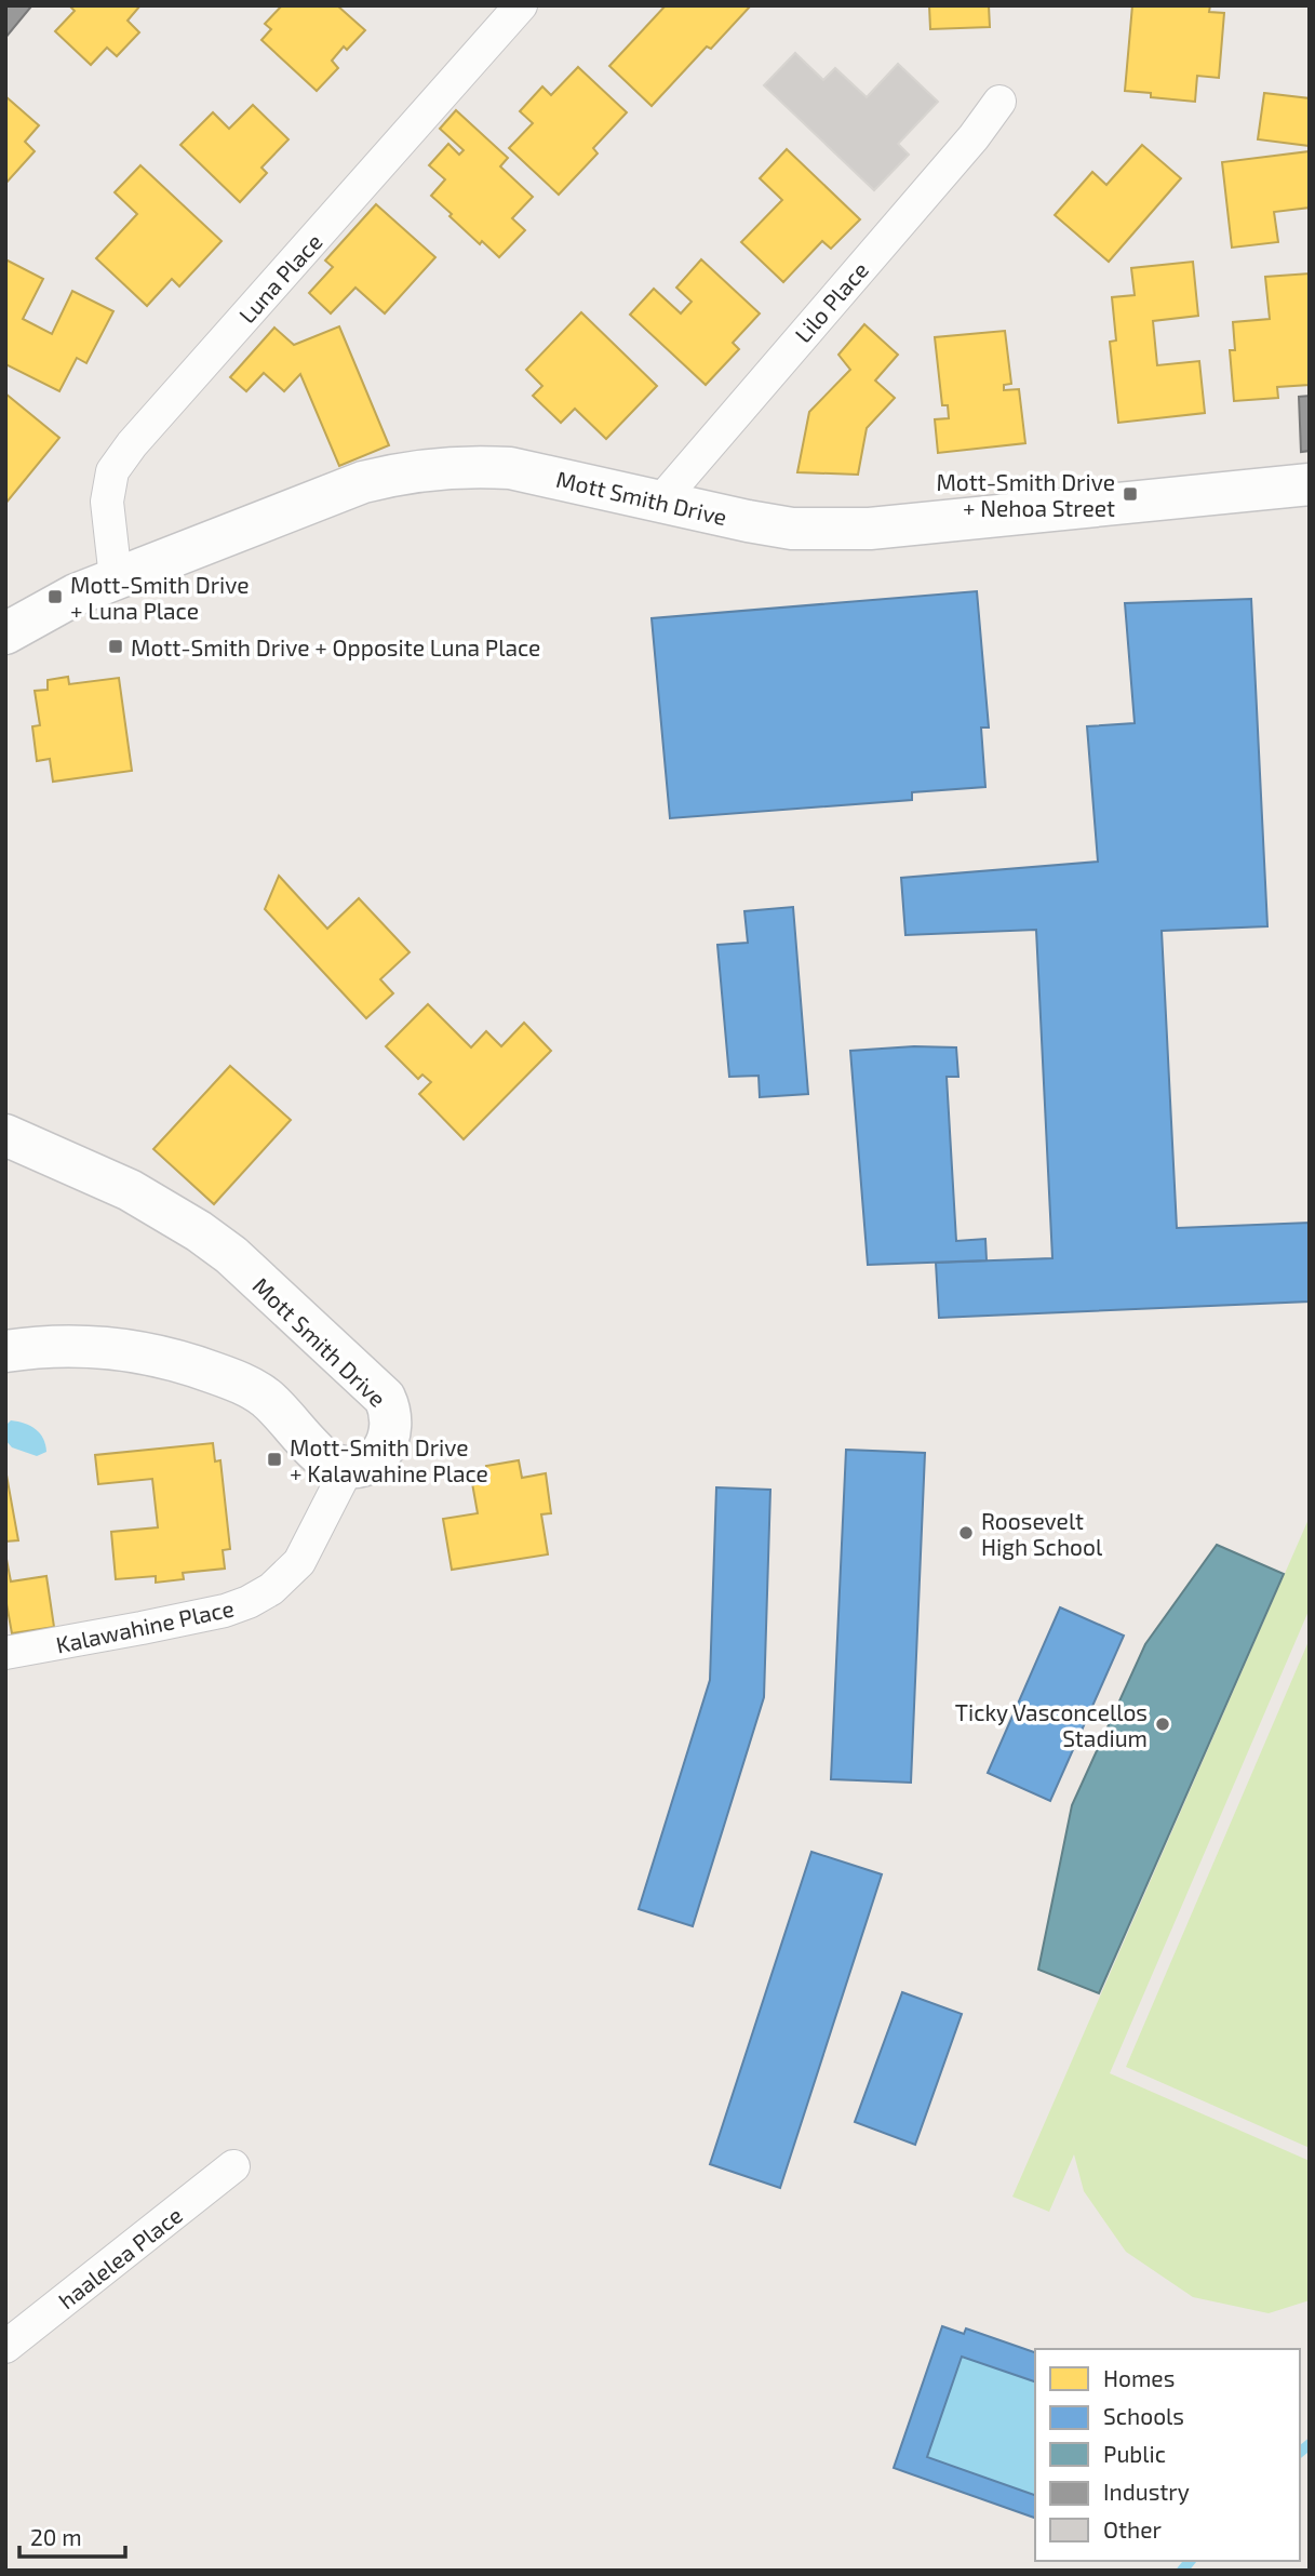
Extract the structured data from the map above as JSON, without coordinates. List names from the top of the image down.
{
  "streets": {
    "street": [
      "Luna Place",
      "Lilo Place",
      "Mott Smith Drive",
      "Kalawahine Place",
      "haalelea Place"
    ]
  },
  "crossings": [
    ["Luna Place", "Mott Smith Drive"],
    ["Lilo Place", "Mott Smith Drive"],
    ["Mott Smith Drive", "Kalawahine Place"]
  ],
  "places": {
    "transit": [
      "Mott-Smith Drive + Nehoa Street",
      "Mott-Smith Drive + Luna Place",
      "Mott-Smith Drive + Opposite Luna Place",
      "Mott-Smith Drive + Kalawahine Place"
    ],
    "other": ["Roosevelt High School", "Ticky Vasconcellos Stadium"]
  },
  "legend": [
    "Homes",
    "Schools",
    "Public",
    "Industry",
    "Other"
  ],
  "scale_bar": "20 m"
}
